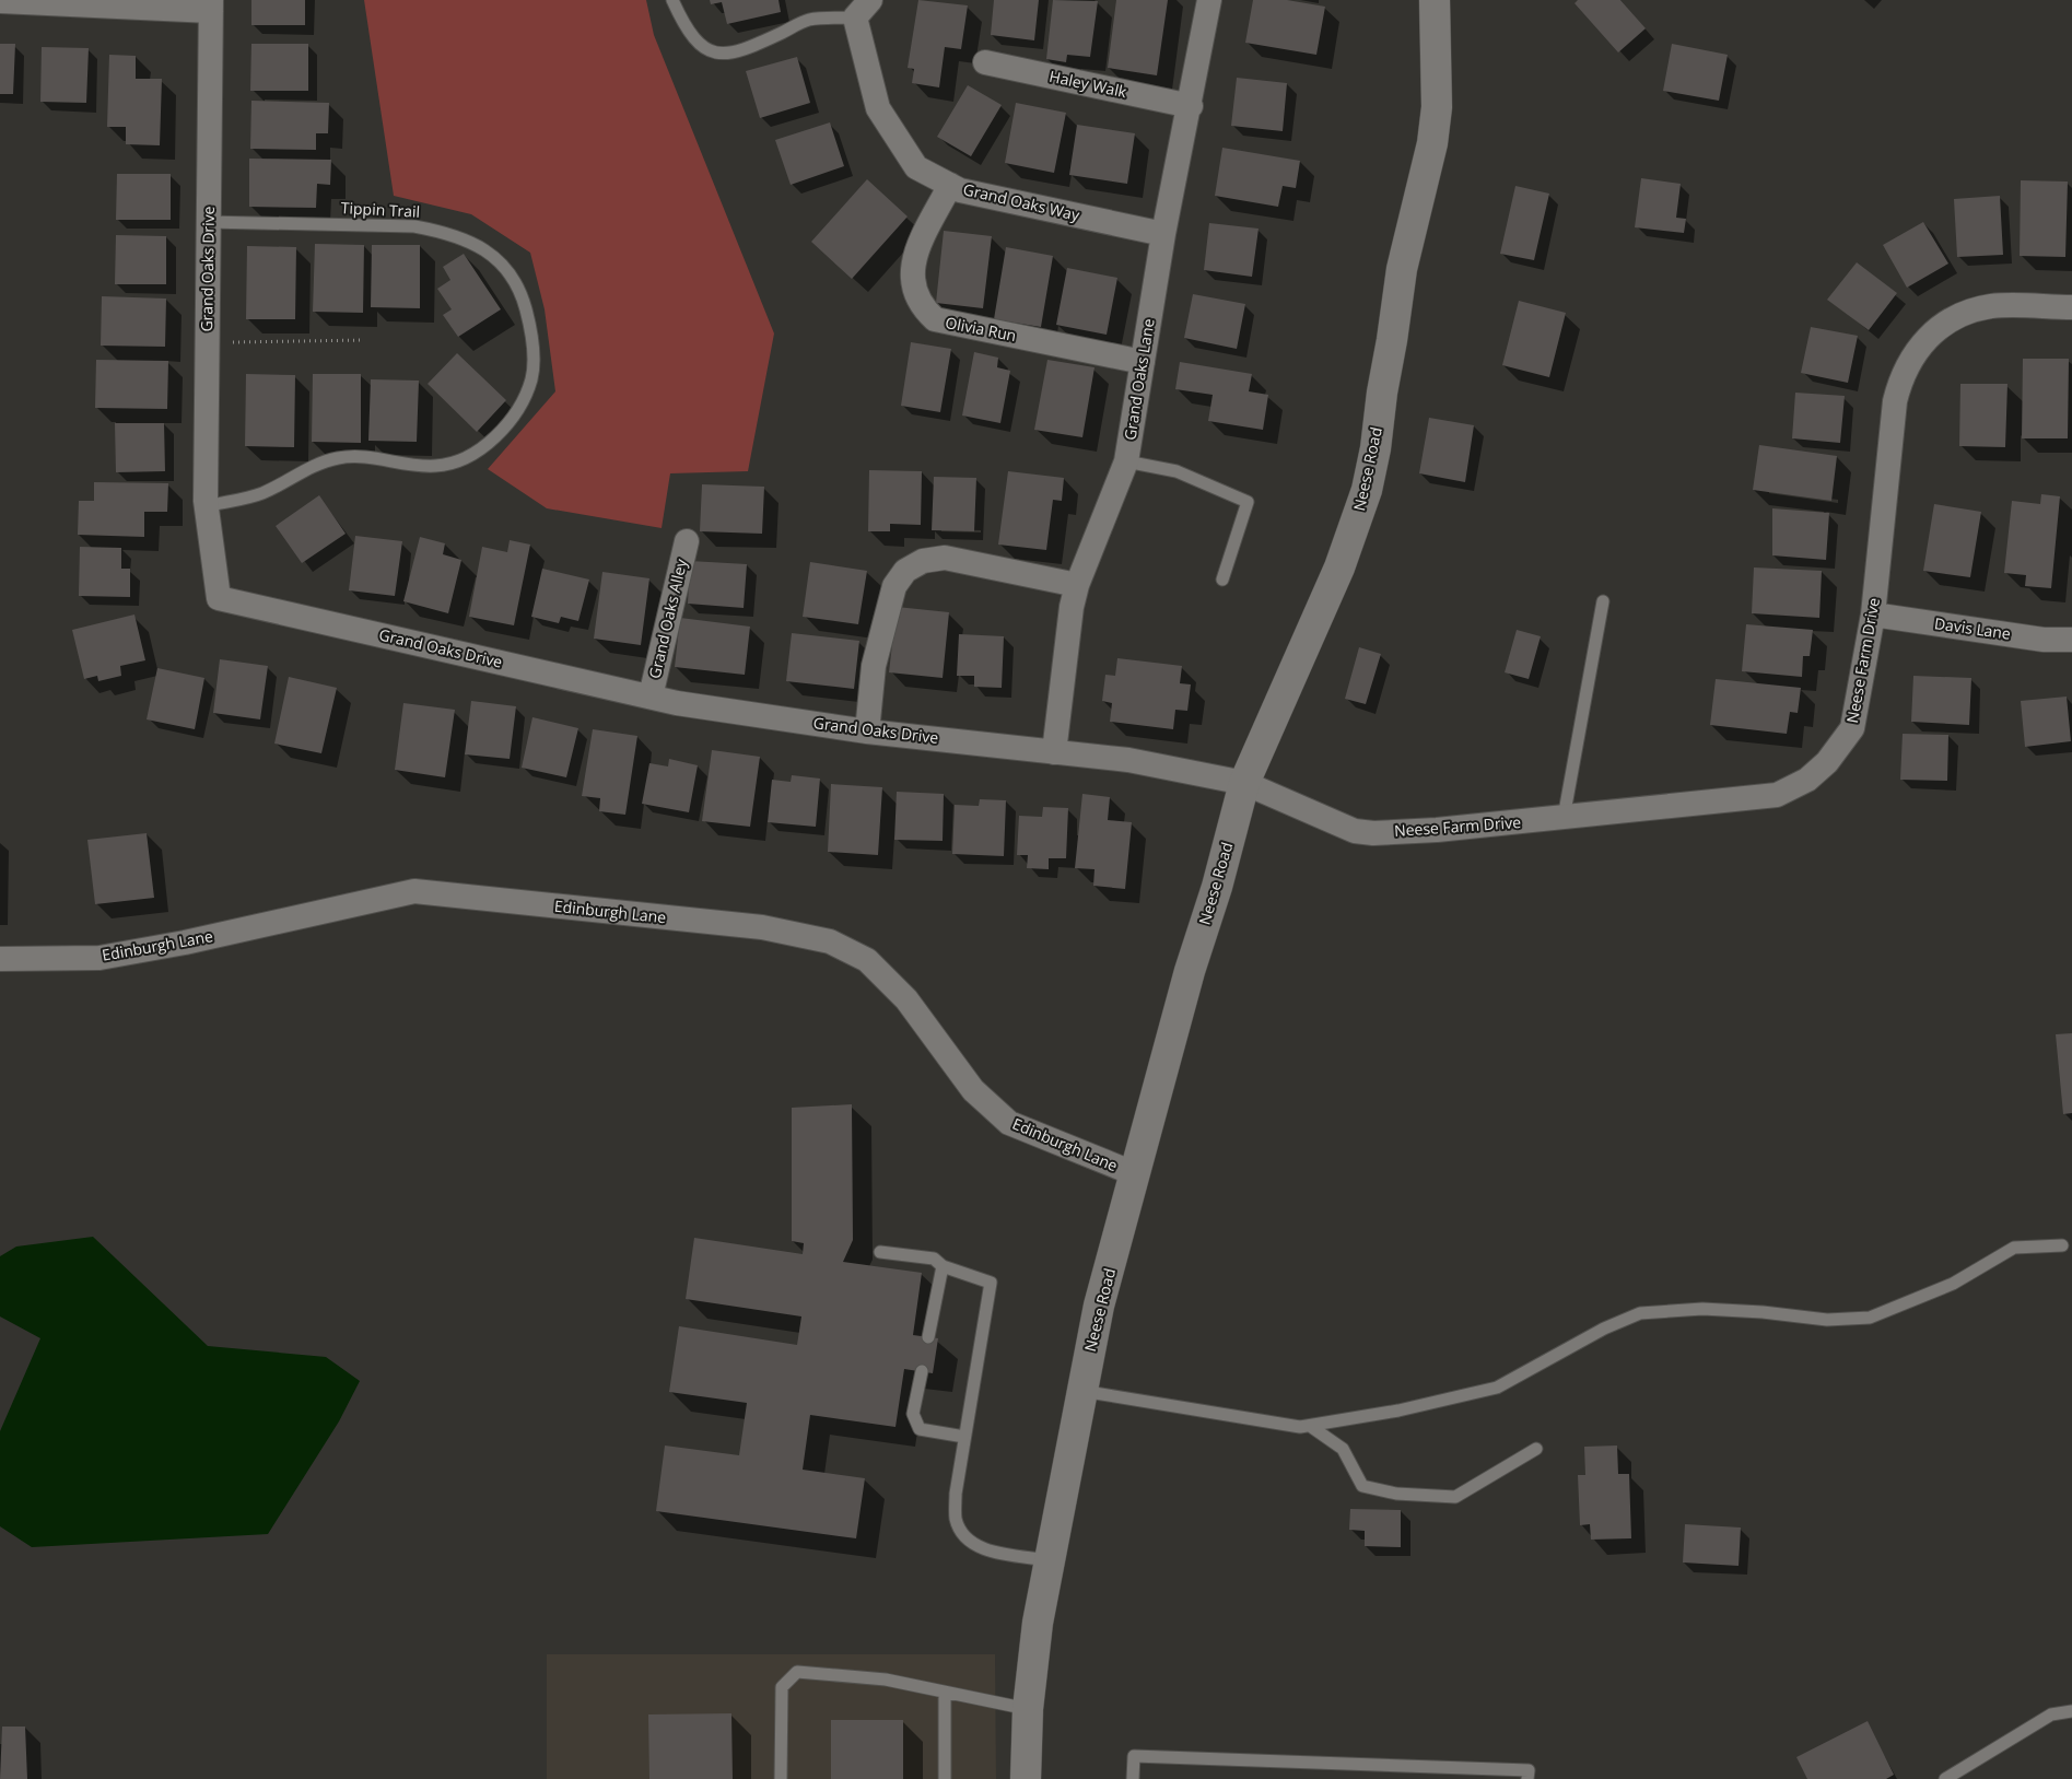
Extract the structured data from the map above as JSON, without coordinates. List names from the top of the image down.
{
  "streets": {
    "street": [
      "Haley Walk",
      "Grand Oaks Way",
      "Grand Oaks Drive",
      "Olivia Run",
      "Grand Oaks Lane",
      "Neese Road",
      "Grand Oaks Alley",
      "Davis Lane",
      "Neese Farm Drive",
      "Edinburgh Lane"
    ],
    "lane": ["Tippin Trail"]
  },
  "crossings": [
    ["Haley Walk", "Grand Oaks Lane"],
    ["Grand Oaks Way", "Olivia Run"],
    ["Grand Oaks Way", "Grand Oaks Lane"],
    ["Tippin Trail", "Grand Oaks Drive"],
    ["Grand Oaks Drive", "Grand Oaks Lane"],
    ["Grand Oaks Drive", "Neese Road"],
    ["Grand Oaks Drive", "Grand Oaks Alley"],
    ["Grand Oaks Drive", "Neese Farm Drive"],
    ["Olivia Run", "Grand Oaks Lane"],
    ["Neese Road", "Neese Farm Drive"],
    ["Neese Road", "Edinburgh Lane"],
    ["Davis Lane", "Neese Farm Drive"]
  ]
}
